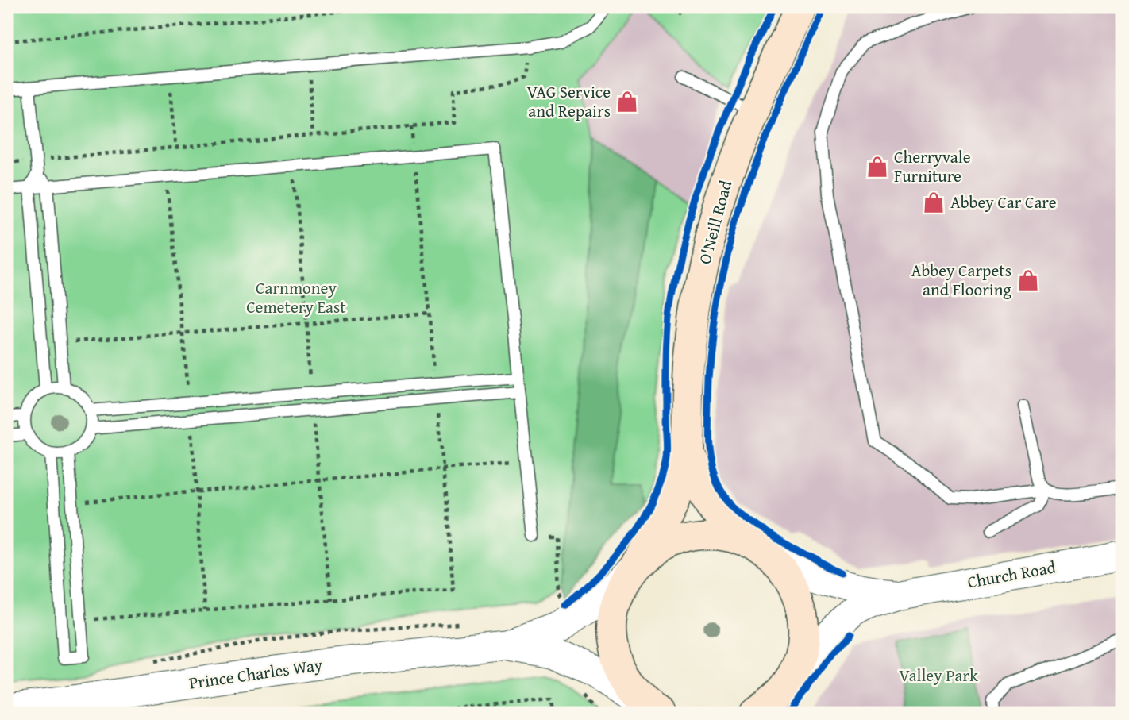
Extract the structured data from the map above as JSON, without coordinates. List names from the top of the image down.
{
  "streets": {
    "main road": ["O'Neill Road"],
    "street": ["Church Road", "Prince Charles Way"]
  },
  "crossings": [
    ["O'Neill Road", "Church Road"],
    ["O'Neill Road", "Prince Charles Way"]
  ],
  "parks": ["Carnmoney Cemetery East", "Valley Park"],
  "places": {
    "shop": [
      "VAG Service and Repairs",
      "Cherryvale Furniture",
      "Abbey Car Care",
      "Abbey Carpets and Flooring"
    ]
  }
}
